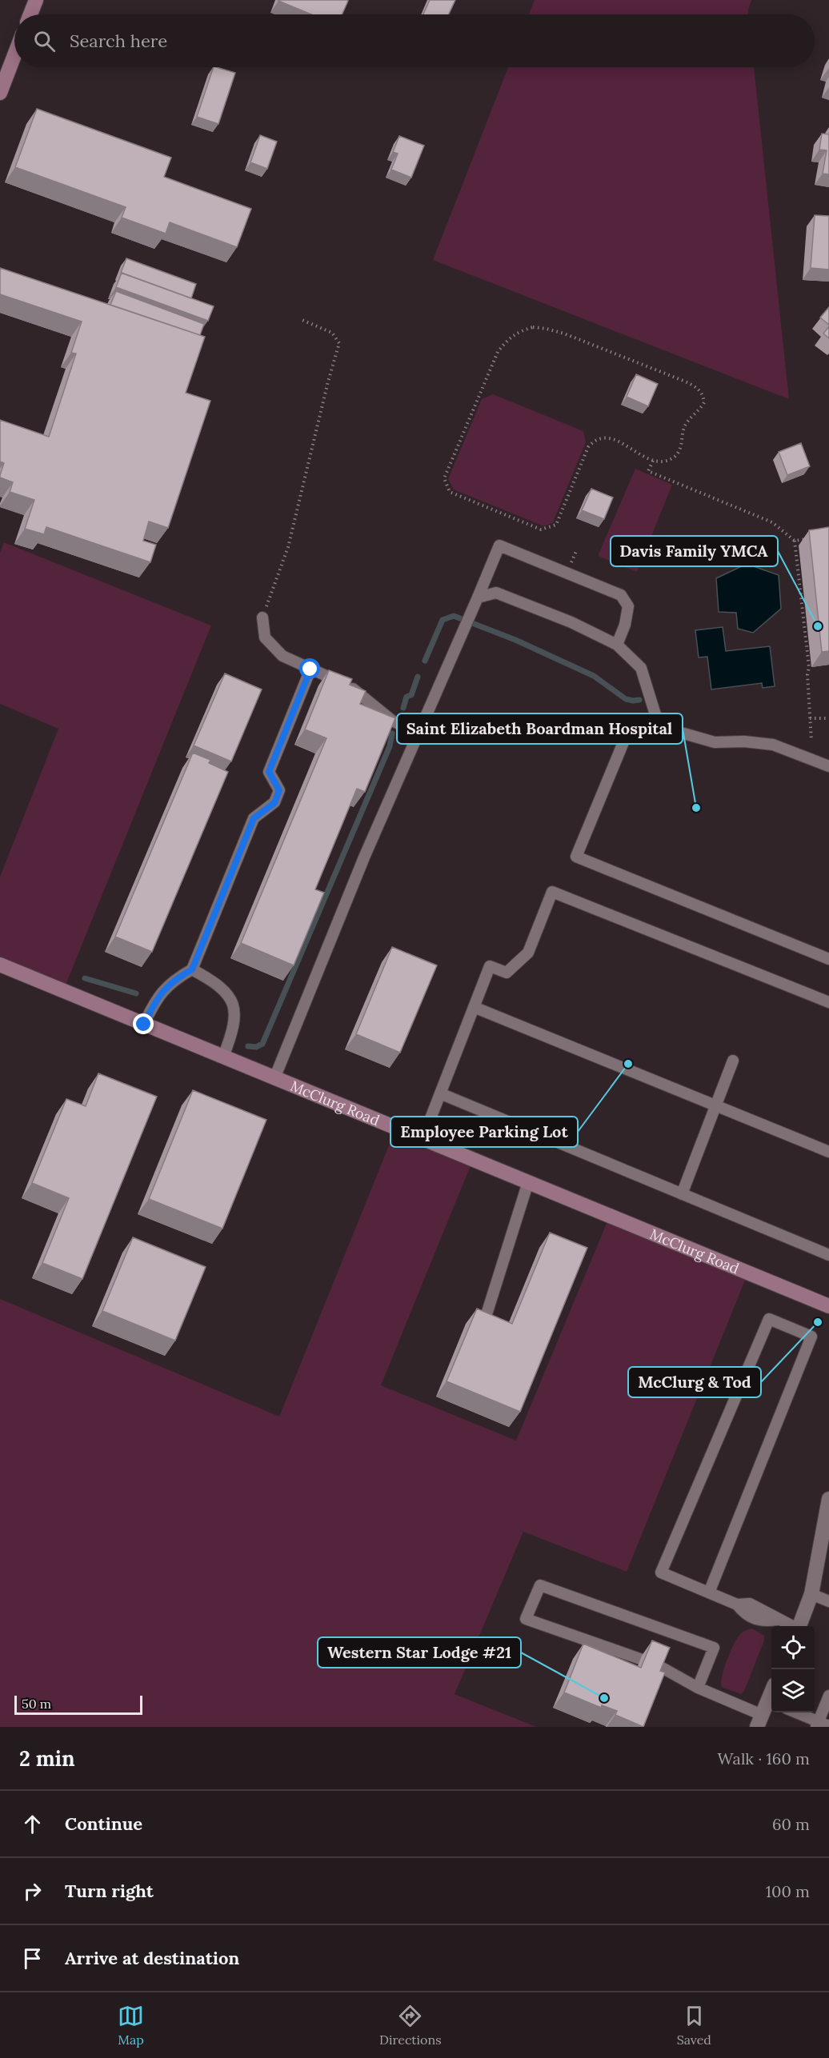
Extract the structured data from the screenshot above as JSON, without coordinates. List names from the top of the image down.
{
  "streets": {
    "street": ["McClurg Road"]
  },
  "places": [
    "Davis Family YMCA",
    "Saint Elizabeth Boardman Hospital",
    "Employee Parking Lot",
    "McClurg & Tod",
    "Western Star Lodge #21"
  ],
  "scale_bar": "50 m",
  "page": {
    "search": "Search here",
    "scale": "50 m",
    "heading": ["2 min", "Walk · 160 m"],
    "list": [
      ["Continue", "60 m"],
      ["Turn right", "100 m"],
      "Arrive at destination"
    ],
    "nav": ["Map", "Directions", "Saved"]
  }
}
